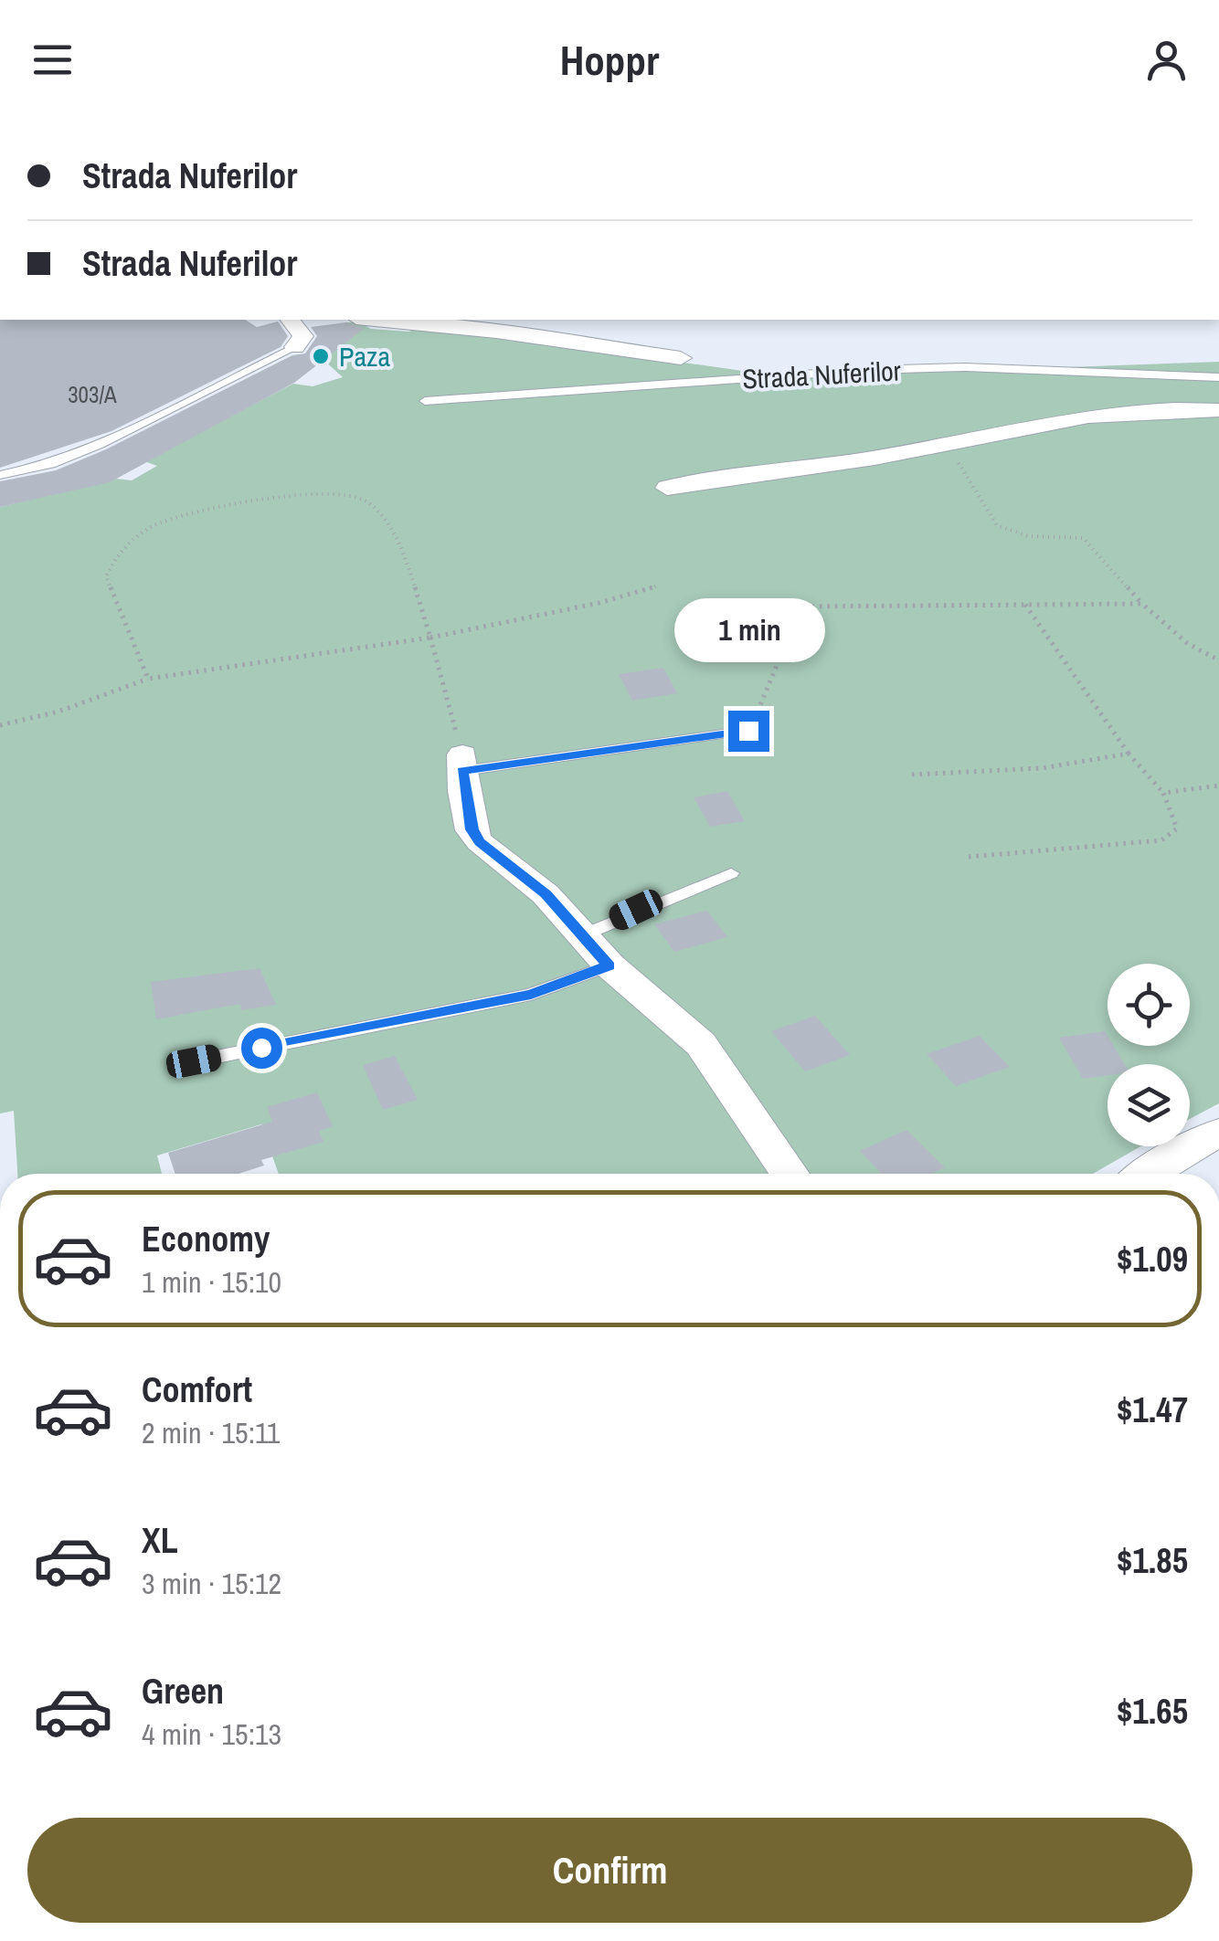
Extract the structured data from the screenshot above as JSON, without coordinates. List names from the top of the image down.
{
  "streets": {
    "lane": ["Strada Nuferilor"]
  },
  "places": ["Paza"],
  "house_numbers": ["303/A"],
  "page": {
    "header": "Hoppr",
    "banner": ["Strada Nuferilor", "Strada Nuferilor"],
    "bubble": "1 min",
    "list": [
      {
        "name": "Economy",
        "note": "1 min · 15:10",
        "value": "$1.09"
      },
      {
        "name": "Comfort",
        "note": "2 min · 15:11",
        "value": "$1.47"
      },
      {
        "name": "XL",
        "note": "3 min · 15:12",
        "value": "$1.85"
      },
      {
        "name": "Green",
        "note": "4 min · 15:13",
        "value": "$1.65"
      }
    ],
    "buttons": "Confirm"
  }
}
